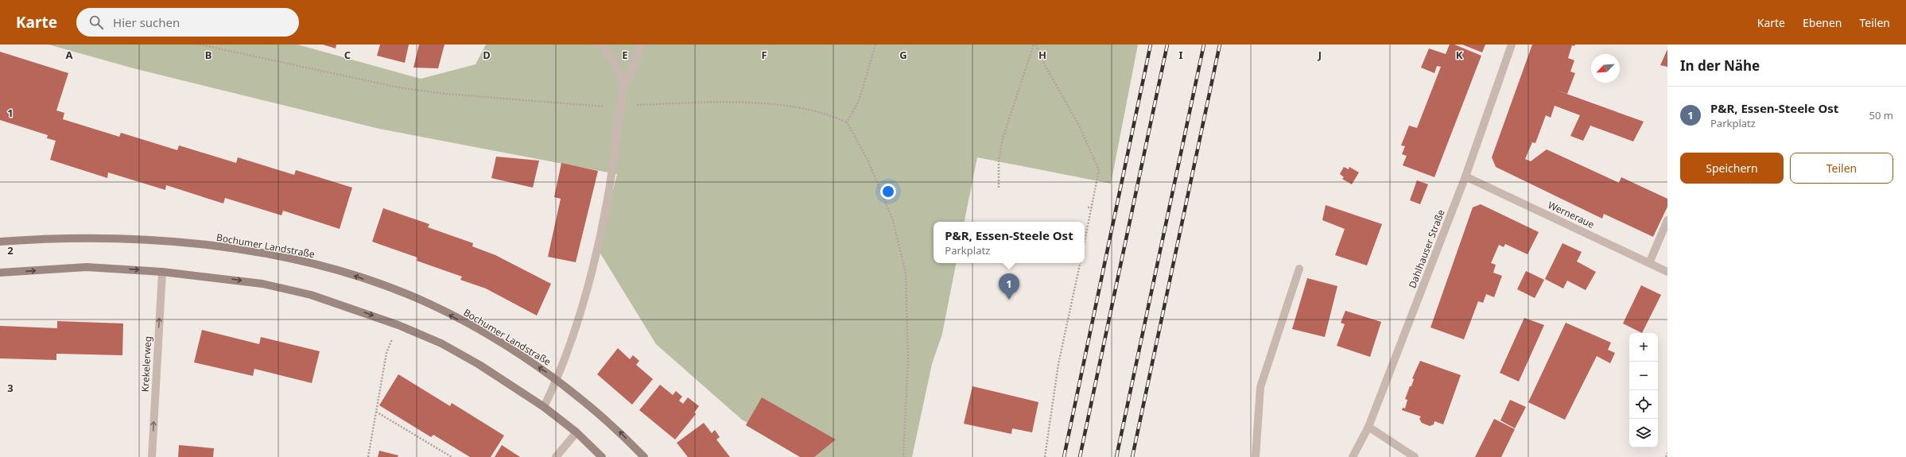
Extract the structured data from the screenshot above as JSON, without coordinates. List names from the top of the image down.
{
  "streets": {
    "main road": ["Bochumer Landstraße"],
    "street": ["Werneraue", "Dahlhauser Straße", "Krekelerweg"]
  },
  "crossings": [
    ["Werneraue", "Dahlhauser Straße"]
  ],
  "one_way": ["Bochumer Landstraße", "Krekelerweg"],
  "north": "bottom left",
  "page": {
    "header": "Karte",
    "search": "Hier suchen",
    "nav": ["Karte", "Ebenen", "Teilen"],
    "heading": "In der Nähe",
    "list": [
      {
        "mark": "1",
        "name": "P&R, Essen-Steele Ost",
        "note": "Parkplatz",
        "value": "50 m"
      }
    ],
    "buttons": ["Speichern", "Teilen"],
    "popup": ["P&R, Essen-Steele Ost", "Parkplatz"],
    "pins": "1",
    "map_buttons": ["+", "−"]
  },
  "grid": {
    "columns": [
      "A",
      "B",
      "C",
      "D",
      "E",
      "F",
      "G",
      "H",
      "I",
      "J",
      "K"
    ],
    "rows": ["1", "2", "3"]
  }
}
